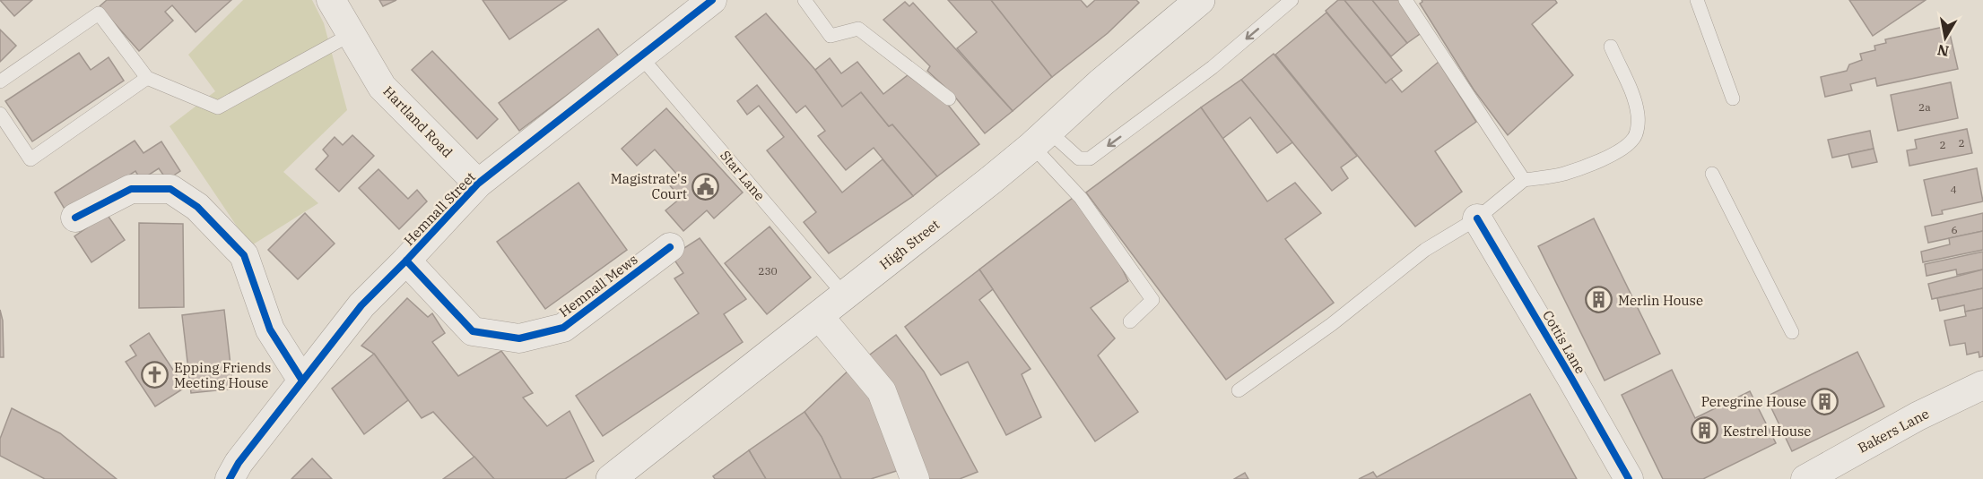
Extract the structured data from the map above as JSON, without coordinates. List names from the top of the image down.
{
  "streets": {
    "main road": ["High Street"],
    "street": [
      "Hartland Road",
      "Hemnall Street",
      "Hemnall Mews",
      "Cottis Lane",
      "Bakers Lane"
    ],
    "lane": ["Star Lane"]
  },
  "crossings": [
    ["Hartland Road", "Hemnall Street"],
    ["Star Lane", "Hemnall Street"],
    ["Star Lane", "High Street"],
    ["Hemnall Street", "Hemnall Mews"]
  ],
  "places": {
    "public building": ["Magistrate's Court"],
    "building": ["Merlin House", "Peregrine House", "Kestrel House"],
    "church": ["Epping Friends Meeting House"]
  },
  "house_numbers": [
    "2a",
    "2",
    "2",
    "4",
    "6",
    "230"
  ],
  "north": "bottom"
}
